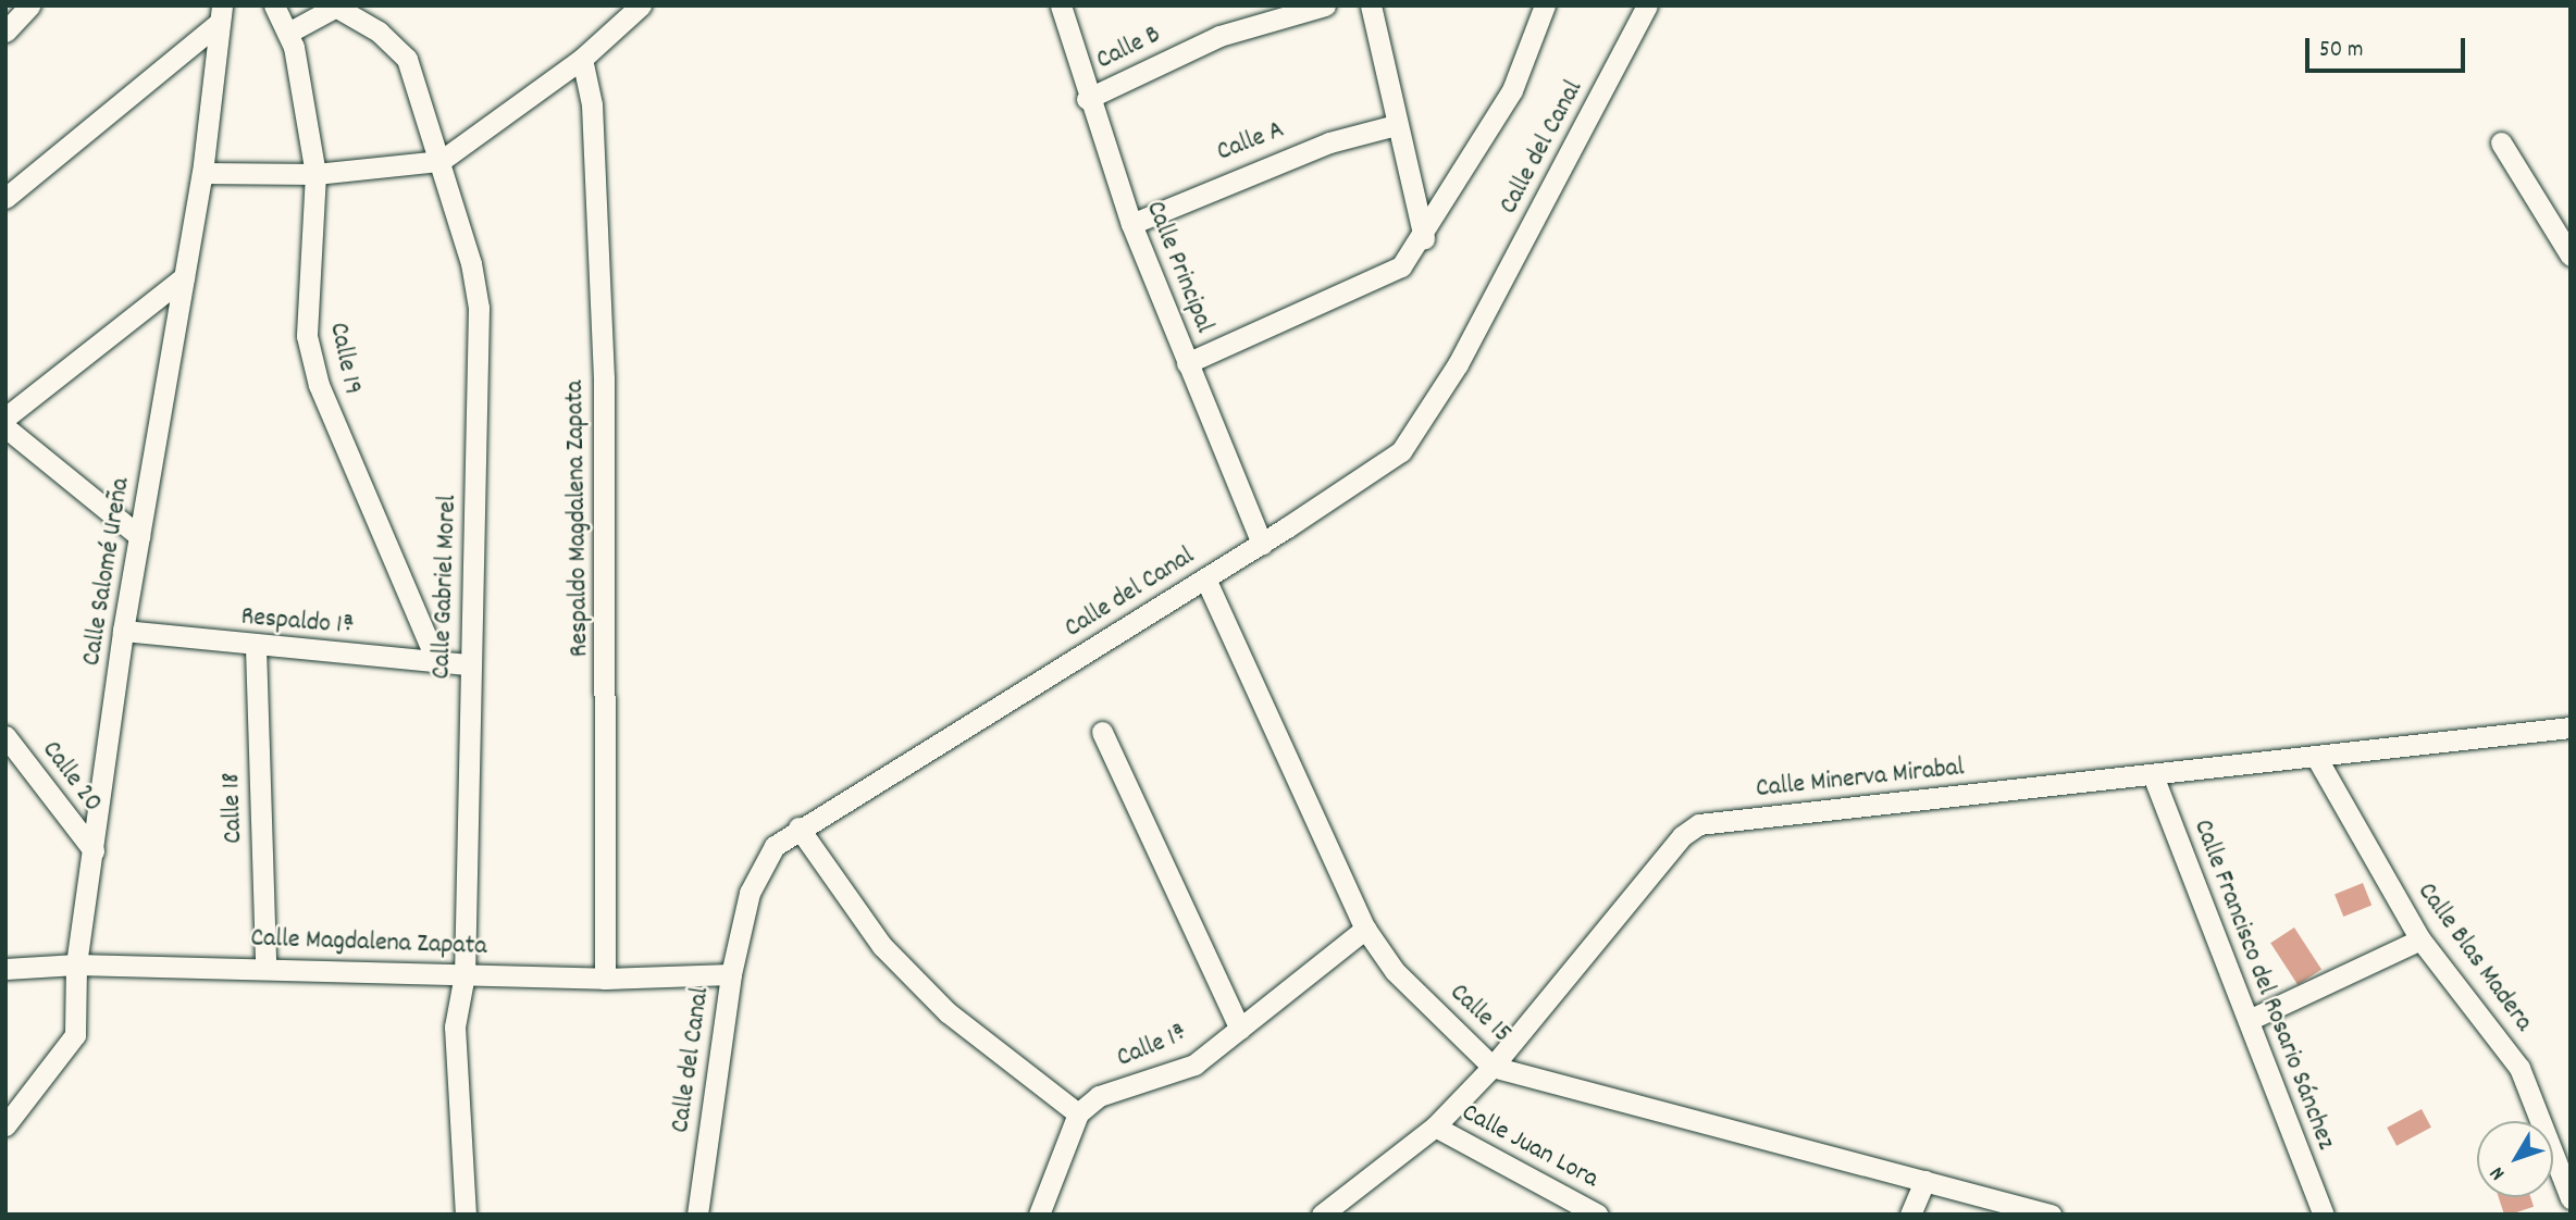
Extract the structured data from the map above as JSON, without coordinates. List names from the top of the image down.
{
  "streets": {
    "street": [
      "Calle B",
      "Calle A",
      "Calle del Canal",
      "Calle Principal",
      "Calle 19",
      "Respaldo Magdalena Zapata",
      "Calle Salomé Ureña",
      "Calle Gabriel Morel",
      "Respaldo 1ª",
      "Calle 20",
      "Calle Minerva Mirabal",
      "Calle 18",
      "Calle Magdalena Zapata",
      "Calle Blas Madera",
      "Calle Francisco del Rosario Sánchez",
      "Calle 15",
      "Calle 1ª",
      "Calle Juan Lora"
    ]
  },
  "crossings": [
    ["Calle B", "Calle Principal"],
    ["Calle A", "Calle Principal"],
    ["Calle del Canal", "Calle Principal"],
    ["Calle del Canal", "Calle Magdalena Zapata"],
    ["Calle del Canal", "Calle 15"],
    ["Calle 19", "Respaldo 1ª"],
    ["Respaldo Magdalena Zapata", "Calle Magdalena Zapata"],
    ["Calle Salomé Ureña", "Respaldo 1ª"],
    ["Calle Salomé Ureña", "Calle 20"],
    ["Calle Salomé Ureña", "Calle Magdalena Zapata"],
    ["Calle Gabriel Morel", "Respaldo 1ª"],
    ["Calle Gabriel Morel", "Calle Magdalena Zapata"],
    ["Respaldo 1ª", "Calle 18"],
    ["Calle Minerva Mirabal", "Calle Blas Madera"],
    ["Calle Minerva Mirabal", "Calle Francisco del Rosario Sánchez"],
    ["Calle Minerva Mirabal", "Calle 15"],
    ["Calle Minerva Mirabal", "Calle Juan Lora"],
    ["Calle 18", "Calle Magdalena Zapata"],
    ["Calle 15", "Calle 1ª"]
  ],
  "scale_bar": "50 m",
  "north": "bottom left"
}
